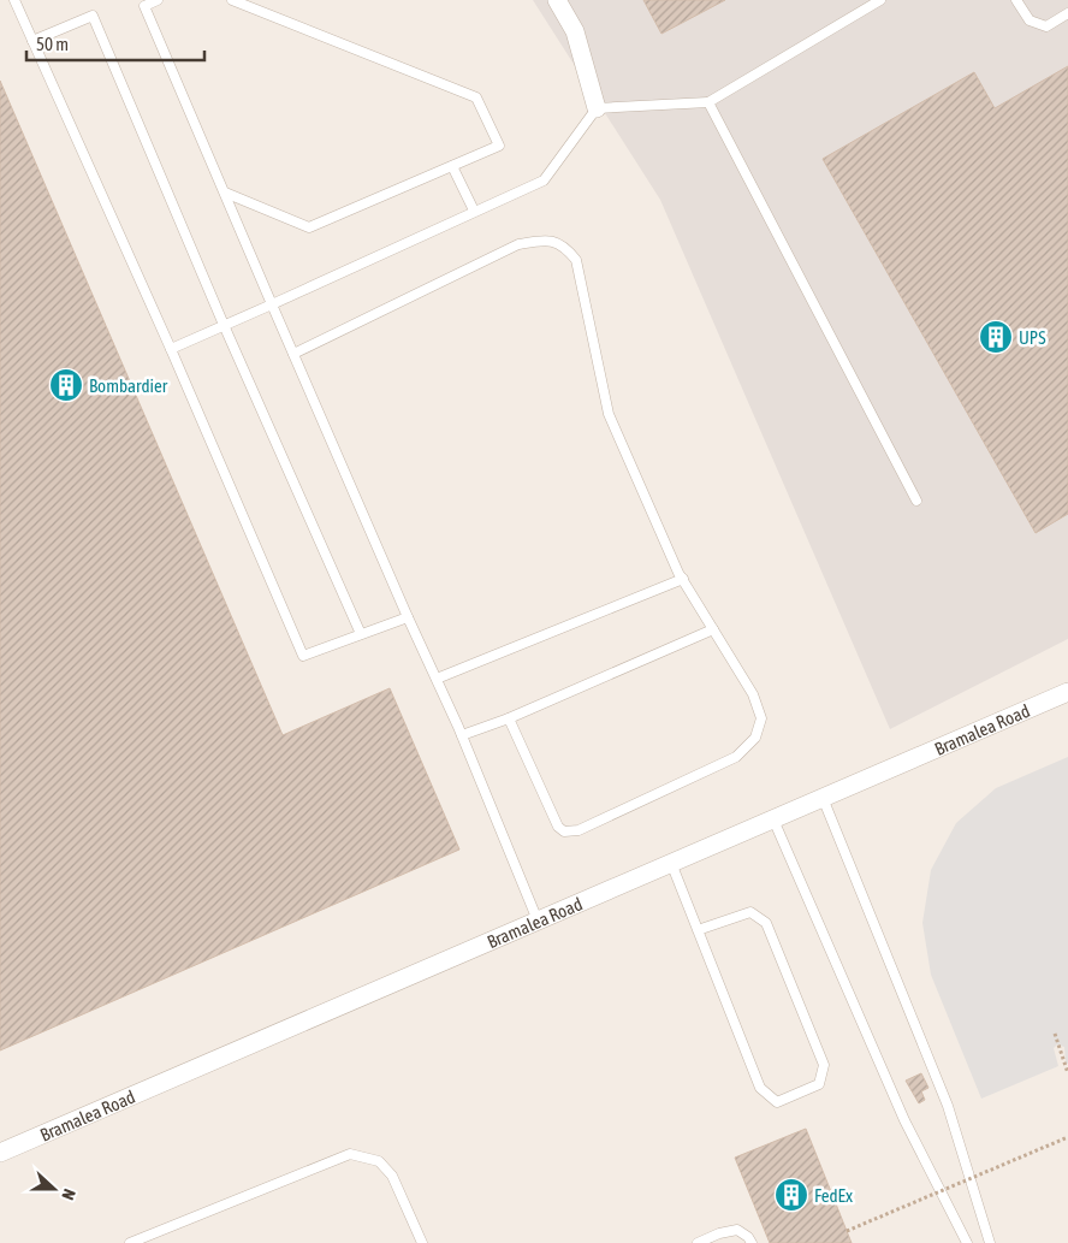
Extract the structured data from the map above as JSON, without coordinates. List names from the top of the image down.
{
  "streets": {
    "street": ["Bramalea Road"]
  },
  "places": {
    "building": ["UPS", "Bombardier", "FedEx"]
  },
  "scale_bar": "50 m",
  "north": "right"
}
